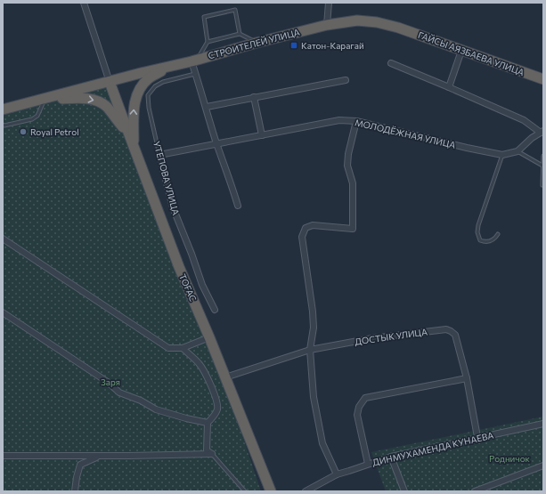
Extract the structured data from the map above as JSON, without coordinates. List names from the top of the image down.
{
  "streets": {
    "highway": ["СТРОИТЕЛЕЙ УЛИЦА", "ГАЙСЫ АЯЗБАЕВА УЛИЦА", "ТОҒАС"],
    "street": [
      "МОЛОДЁЖНАЯ УЛИЦА",
      "УТЕПОВА УЛИЦА",
      "ДОСТЫК УЛИЦА",
      "ДИНМУХАМЕНДА КУНАЕВА"
    ]
  },
  "crossings": [
    ["СТРОИТЕЛЕЙ УЛИЦА", "ГАЙСЫ АЯЗБАЕВА УЛИЦА"],
    ["СТРОИТЕЛЕЙ УЛИЦА", "ТОҒАС"],
    ["МОЛОДЁЖНАЯ УЛИЦА", "УТЕПОВА УЛИЦА"],
    ["ТОҒАС", "ДОСТЫК УЛИЦА"],
    ["ДОСТЫК УЛИЦА", "ДИНМУХАМЕНДА КУНАЕВА"]
  ],
  "parks": ["Заря", "Родничок"],
  "places": {
    "transit": ["Катон-Карагай"],
    "other": ["Royal Petrol"]
  }
}
